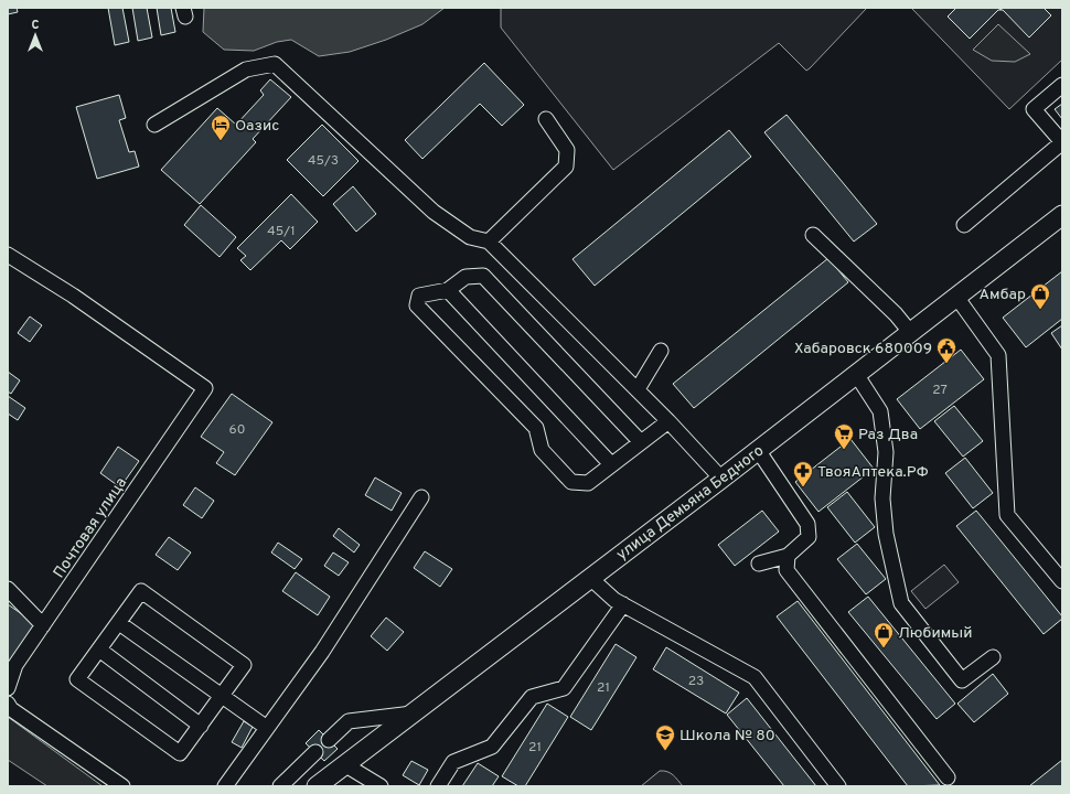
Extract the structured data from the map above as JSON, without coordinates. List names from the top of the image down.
{
  "streets": {
    "main road": ["улица Демьяна Бедного"],
    "street": ["Почтовая улица"]
  },
  "places": {
    "hotel": ["Оазис"],
    "shop": ["Амбар", "Любимый"],
    "public building": ["Хабаровск 680009"],
    "supermarket": ["Раз Два"],
    "pharmacy": ["ТвояАптека.РФ"],
    "school or university": ["Школа № 80"]
  },
  "house_numbers": [
    "45/3",
    "45/1",
    "27",
    "60",
    "23",
    "21",
    "21"
  ],
  "north": "top"
}
